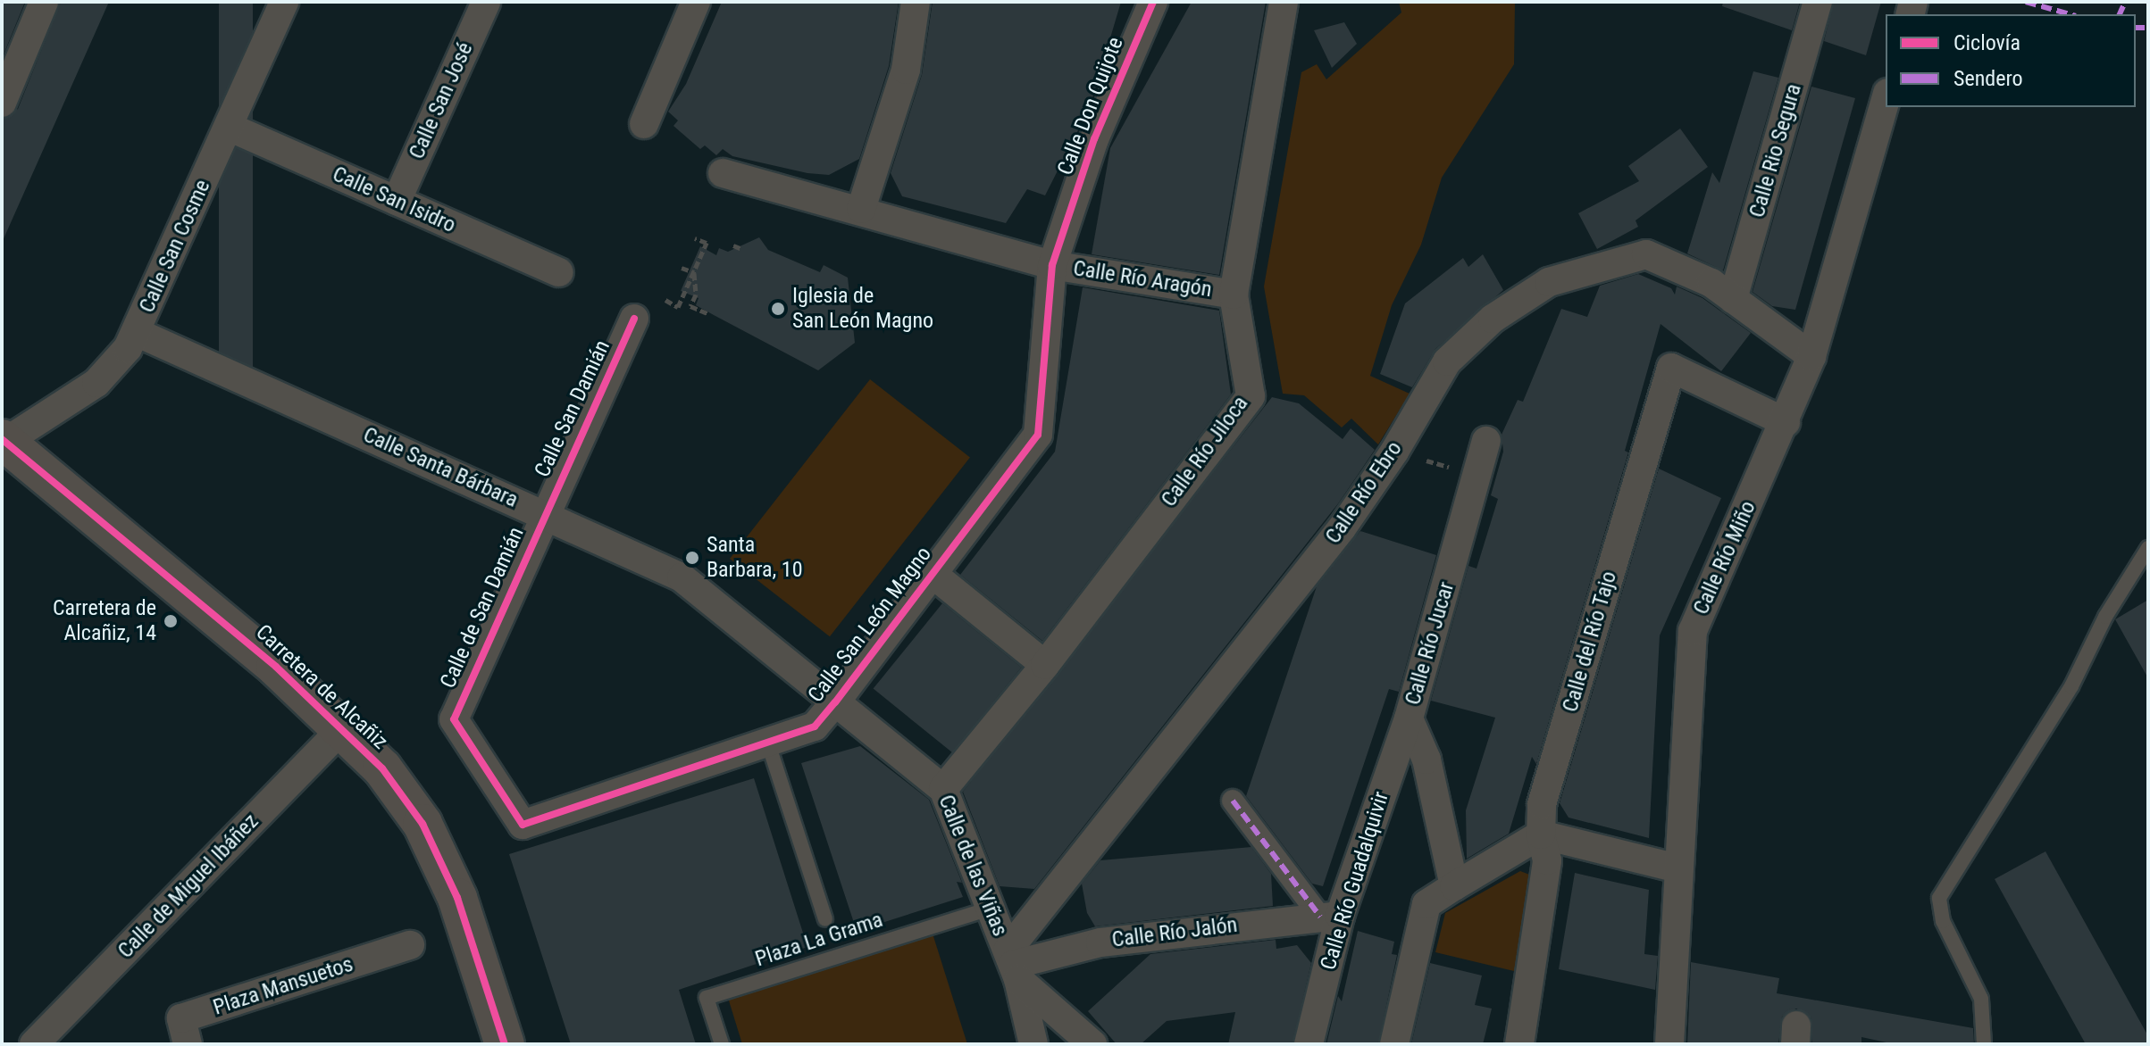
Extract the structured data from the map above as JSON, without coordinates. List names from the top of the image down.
{
  "streets": {
    "main road": ["Carretera de Alcañiz"],
    "street": [
      "Calle San José",
      "Calle Don Quijote",
      "Calle Rio Segura",
      "Calle San Isidro",
      "Calle San Cosme",
      "Calle Río Aragón",
      "Calle San Damián",
      "Calle Río Jiloca",
      "Calle Santa Bárbara",
      "Calle Río Ebro",
      "Calle Río Miño",
      "Calle de San Damián",
      "Calle San León Magno",
      "Calle del Río Tajo",
      "Calle Río Jucar",
      "Calle de las Viñas",
      "Calle Río Guadalquivir",
      "Calle de Miguel Ibáñez",
      "Calle Río Jalón",
      "Plaza Mansuetos"
    ],
    "lane": ["Plaza La Grama"]
  },
  "crossings": [
    ["Calle San José", "Calle San Isidro"],
    ["Calle Don Quijote", "Calle Río Aragón"],
    ["Calle Don Quijote", "Calle San León Magno"],
    ["Calle Rio Segura", "Calle Río Ebro"],
    ["Calle San Isidro", "Calle San Cosme"],
    ["Calle San Cosme", "Calle Santa Bárbara"],
    ["Calle San Cosme", "Carretera de Alcañiz"],
    ["Calle Río Aragón", "Calle Río Jiloca"],
    ["Calle Río Aragón", "Calle San León Magno"],
    ["Calle San Damián", "Calle Santa Bárbara"],
    ["Calle San Damián", "Calle de San Damián"],
    ["Calle Río Jiloca", "Calle San León Magno"],
    ["Calle Río Jiloca", "Calle de las Viñas"],
    ["Calle Santa Bárbara", "Calle de San Damián"],
    ["Calle Santa Bárbara", "Calle San León Magno"],
    ["Calle Santa Bárbara", "Calle de las Viñas"],
    ["Calle Río Ebro", "Calle Río Miño"],
    ["Calle Río Ebro", "Calle de las Viñas"],
    ["Calle Río Ebro", "Calle Río Jalón"],
    ["Calle Río Miño", "Calle del Río Tajo"],
    ["Calle de San Damián", "Calle San León Magno"],
    ["Calle San León Magno", "Calle de las Viñas"],
    ["Calle Río Jucar", "Calle Río Guadalquivir"],
    ["Carretera de Alcañiz", "Calle de Miguel Ibáñez"],
    ["Calle de las Viñas", "Calle Río Jalón"],
    ["Calle de las Viñas", "Plaza La Grama"],
    ["Calle Río Guadalquivir", "Calle Río Jalón"]
  ],
  "places": ["Iglesia de San León Magno", "Santa Barbara, 10", "Carretera de Alcañiz, 14"],
  "legend": ["Ciclovía", "Sendero"]
}
